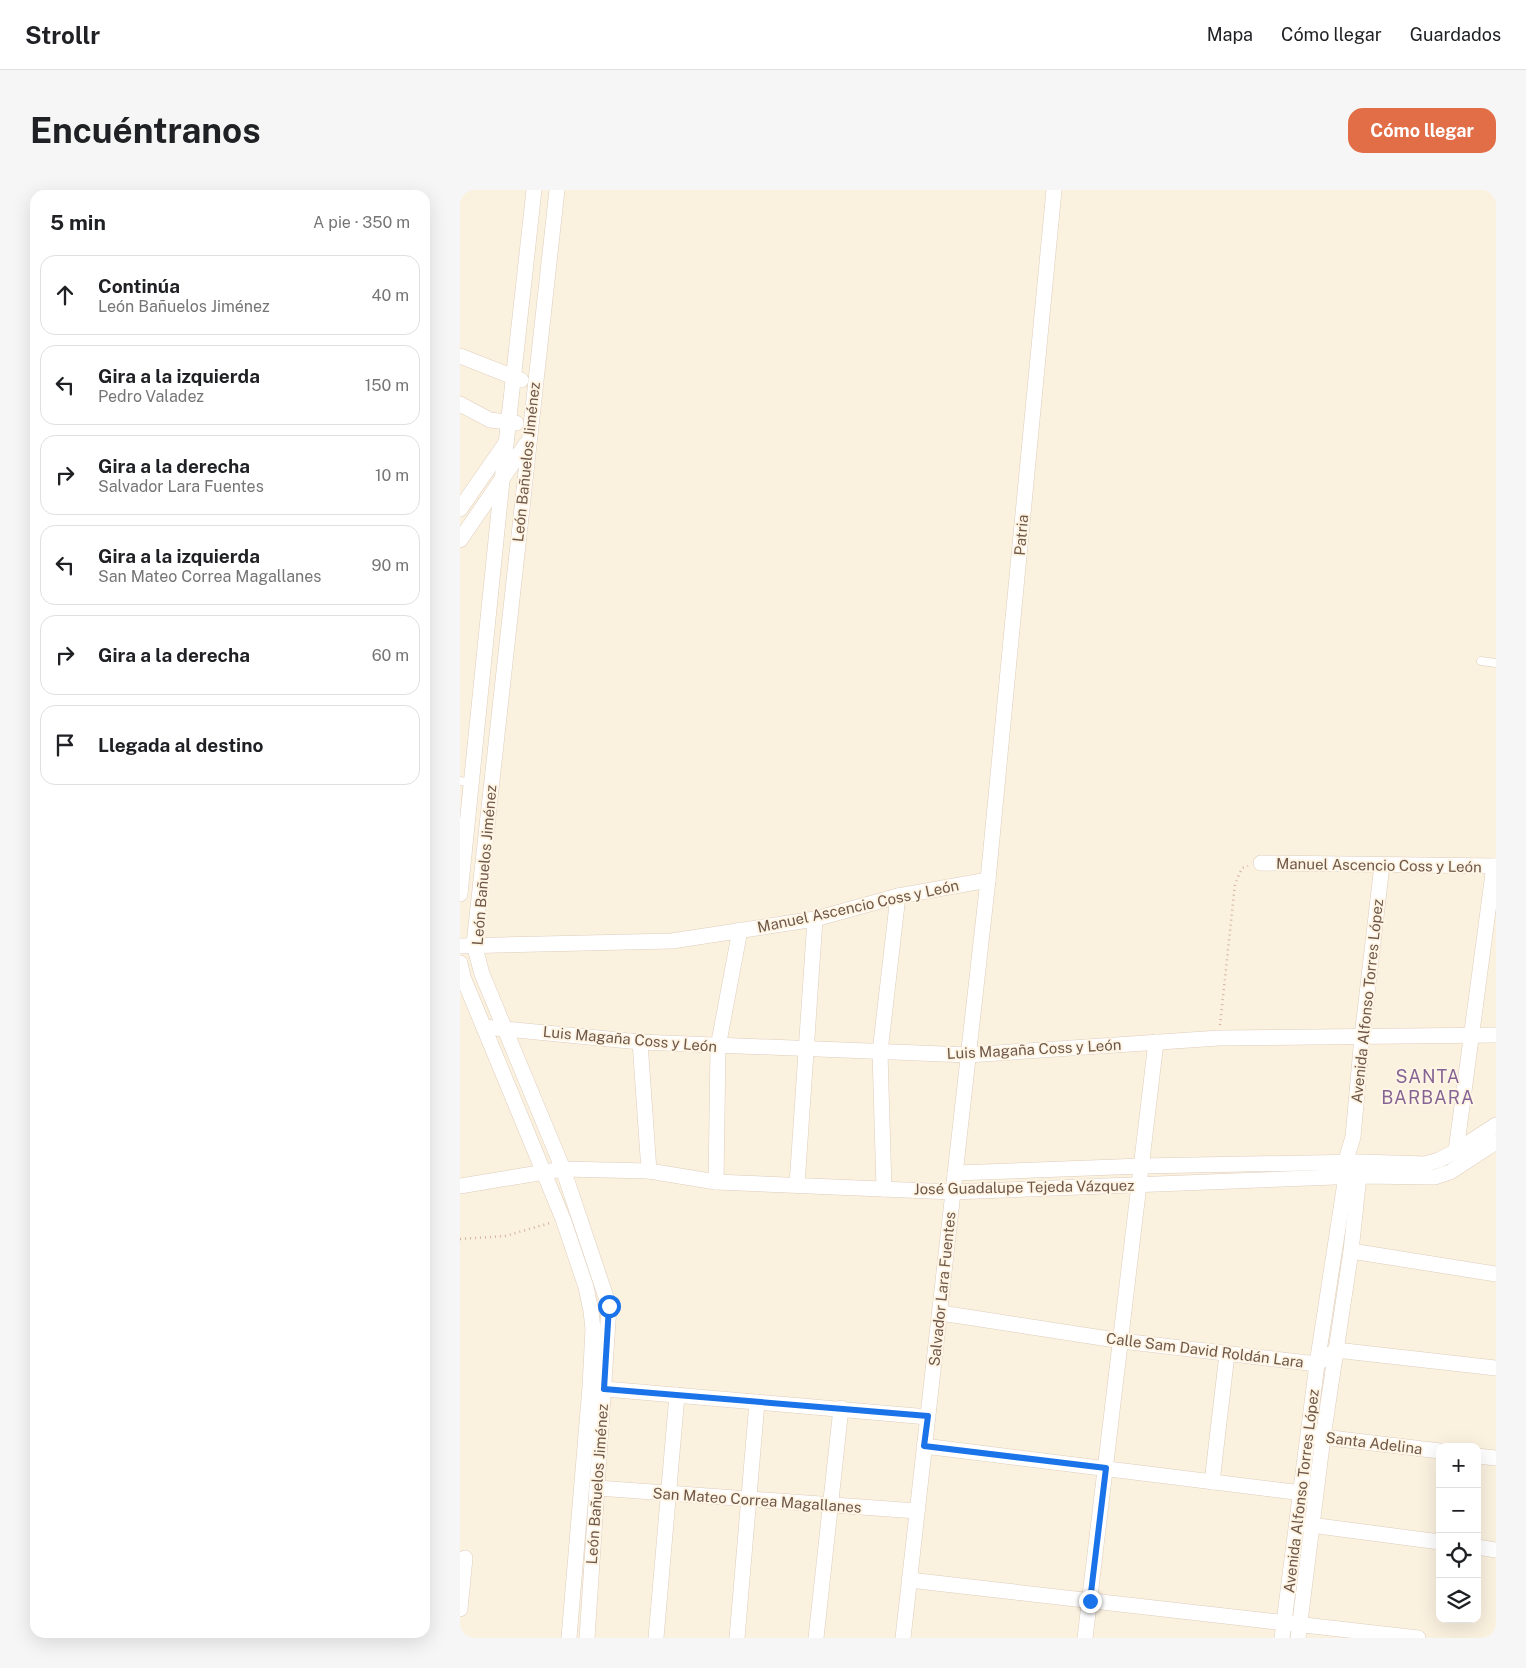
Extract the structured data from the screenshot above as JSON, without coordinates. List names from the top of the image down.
{
  "streets": {
    "street": [
      "León Bañuelos Jiménez",
      "Patria",
      "Manuel Ascencio Coss y León",
      "Avenida Alfonso Torres López",
      "Luis Magaña Coss y León",
      "José Guadalupe Tejeda Vázquez",
      "Salvador Lara Fuentes",
      "Calle Sam David Roldán Lara",
      "Santa Adelina",
      "San Mateo Correa Magallanes"
    ]
  },
  "crossings": [
    ["León Bañuelos Jiménez", "Manuel Ascencio Coss y León"],
    ["León Bañuelos Jiménez", "Luis Magaña Coss y León"],
    ["León Bañuelos Jiménez", "José Guadalupe Tejeda Vázquez"],
    ["León Bañuelos Jiménez", "San Mateo Correa Magallanes"],
    ["Patria", "Manuel Ascencio Coss y León"],
    ["Patria", "Salvador Lara Fuentes"],
    ["Manuel Ascencio Coss y León", "Avenida Alfonso Torres López"],
    ["Manuel Ascencio Coss y León", "Salvador Lara Fuentes"],
    ["Avenida Alfonso Torres López", "Luis Magaña Coss y León"],
    ["Avenida Alfonso Torres López", "José Guadalupe Tejeda Vázquez"],
    ["Avenida Alfonso Torres López", "Calle Sam David Roldán Lara"],
    ["Avenida Alfonso Torres López", "Santa Adelina"],
    ["Luis Magaña Coss y León", "Salvador Lara Fuentes"],
    ["José Guadalupe Tejeda Vázquez", "Salvador Lara Fuentes"],
    ["Salvador Lara Fuentes", "Calle Sam David Roldán Lara"],
    ["Salvador Lara Fuentes", "San Mateo Correa Magallanes"]
  ],
  "districts": ["SANTA BARBARA"],
  "page": {
    "header": "Strollr",
    "nav": ["Mapa", "Cómo llegar", "Guardados"],
    "buttons": "Cómo llegar",
    "title": "Encuéntranos",
    "heading": ["5 min", "A pie · 350 m"],
    "list": [
      ["Continúa", "León Bañuelos Jiménez", "40 m"],
      ["Gira a la izquierda", "Pedro Valadez", "150 m"],
      ["Gira a la derecha", "Salvador Lara Fuentes", "10 m"],
      ["Gira a la izquierda", "San Mateo Correa Magallanes", "90 m"],
      ["Gira a la derecha", "60 m"],
      "Llegada al destino"
    ],
    "map_buttons": ["+", "−"]
  }
}
